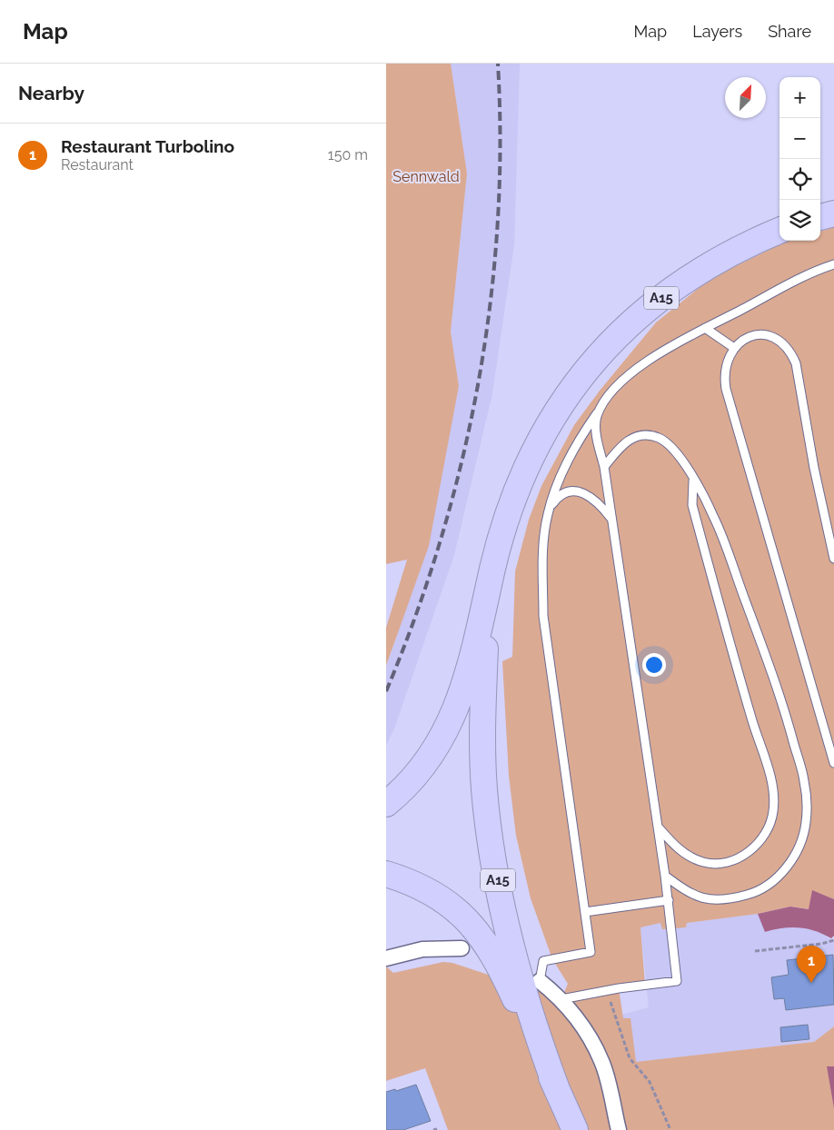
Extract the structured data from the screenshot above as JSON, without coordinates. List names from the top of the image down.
{
  "streets": {
    "highway": ["A15"]
  },
  "parks": ["Sennwald"],
  "north": "top right",
  "page": {
    "header": "Map",
    "nav": ["Map", "Layers", "Share"],
    "heading": "Nearby",
    "map_buttons": ["+", "−"],
    "list": [
      {
        "mark": "1",
        "name": "Restaurant Turbolino",
        "note": "Restaurant",
        "value": "150 m"
      }
    ],
    "pins": "1"
  }
}
